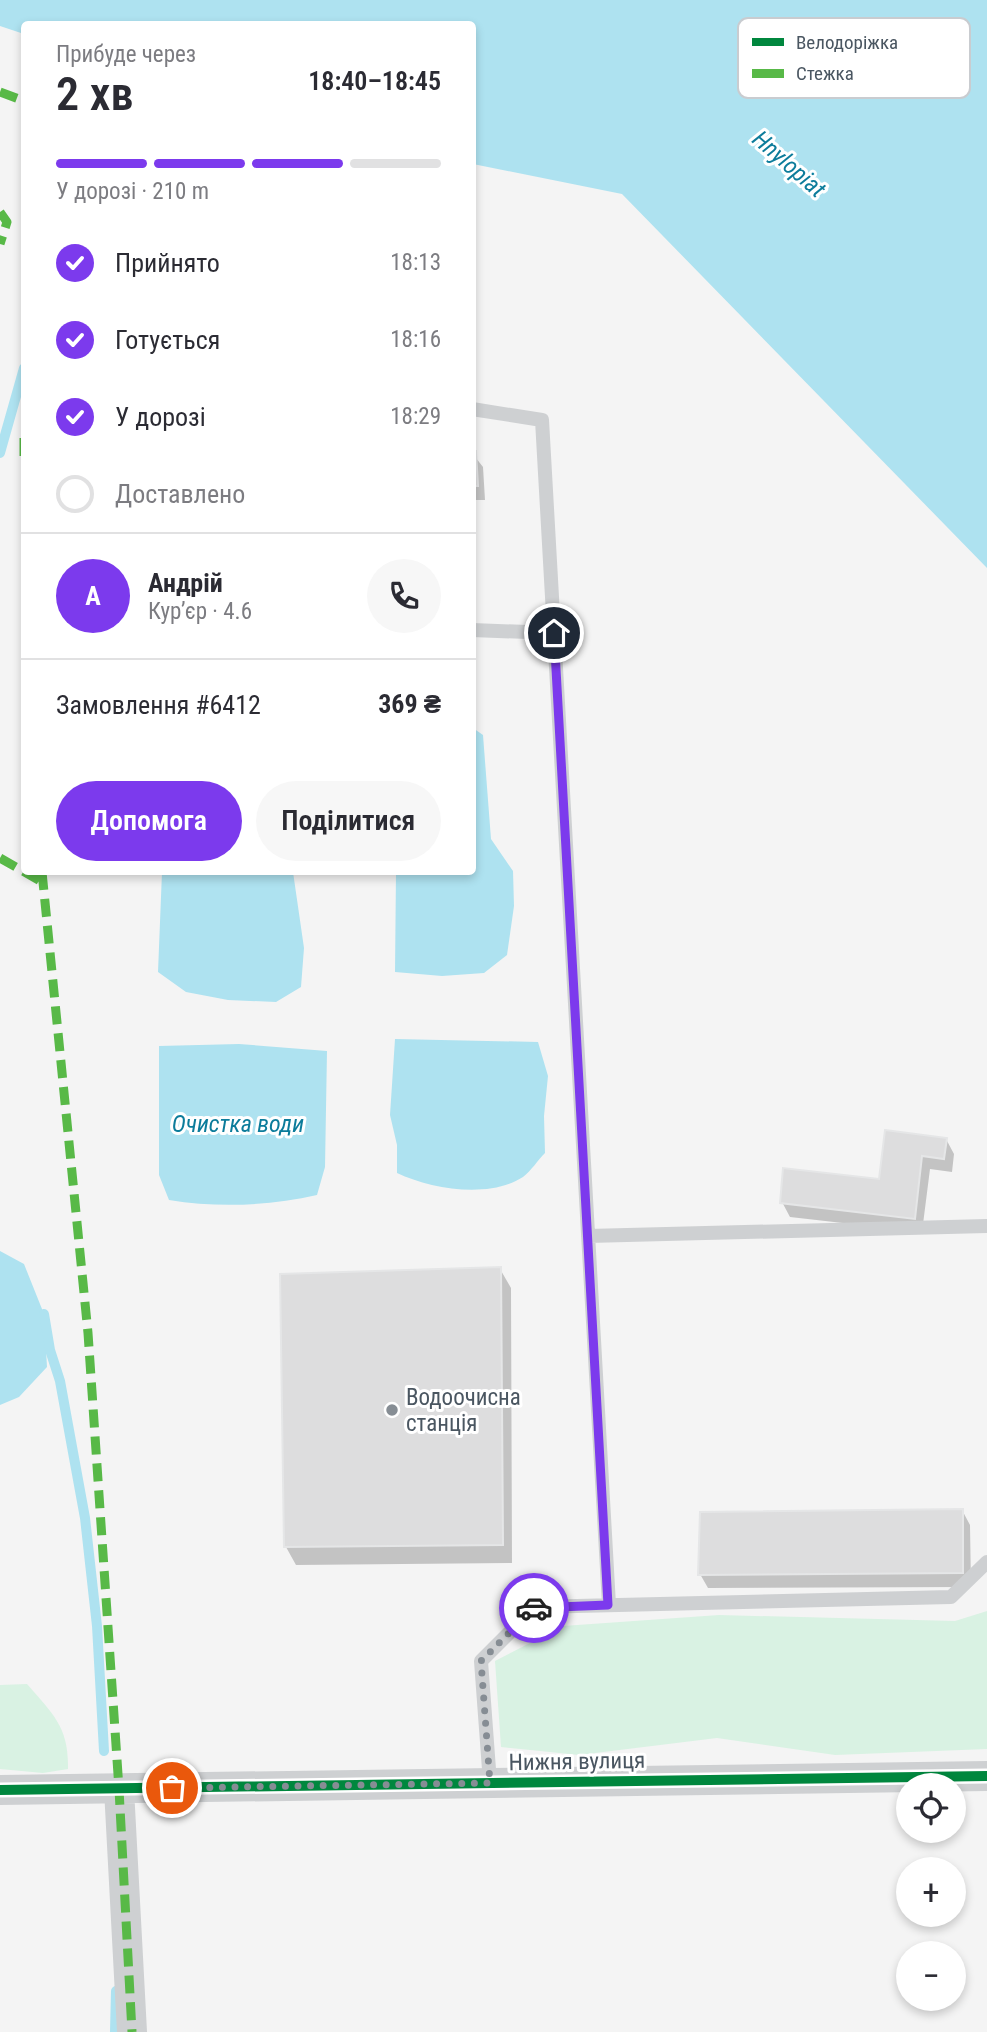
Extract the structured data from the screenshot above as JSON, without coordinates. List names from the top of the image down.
{
  "streets": {
    "street": ["Нижня вулиця"]
  },
  "water": ["Hnylopiat", "Очистка води"],
  "places": ["Водоочисна станція"],
  "legend": ["Велодоріжка", "Стежка"],
  "page": {
    "heading": ["2 хв", "Прибуде через", "18:40–18:45"],
    "panel": [
      "Андрій",
      "Кур’єр · 4.6",
      "Замовлення #6412",
      "369 ₴"
    ],
    "bar": "У дорозі · 210 m",
    "list": [
      ["Прийнято", "18:13"],
      ["Готується", "18:16"],
      ["У дорозі", "18:29"],
      "Доставлено"
    ],
    "round": "А",
    "buttons": ["Допомога", "Поділитися"],
    "map_buttons": ["+", "−"]
  }
}
